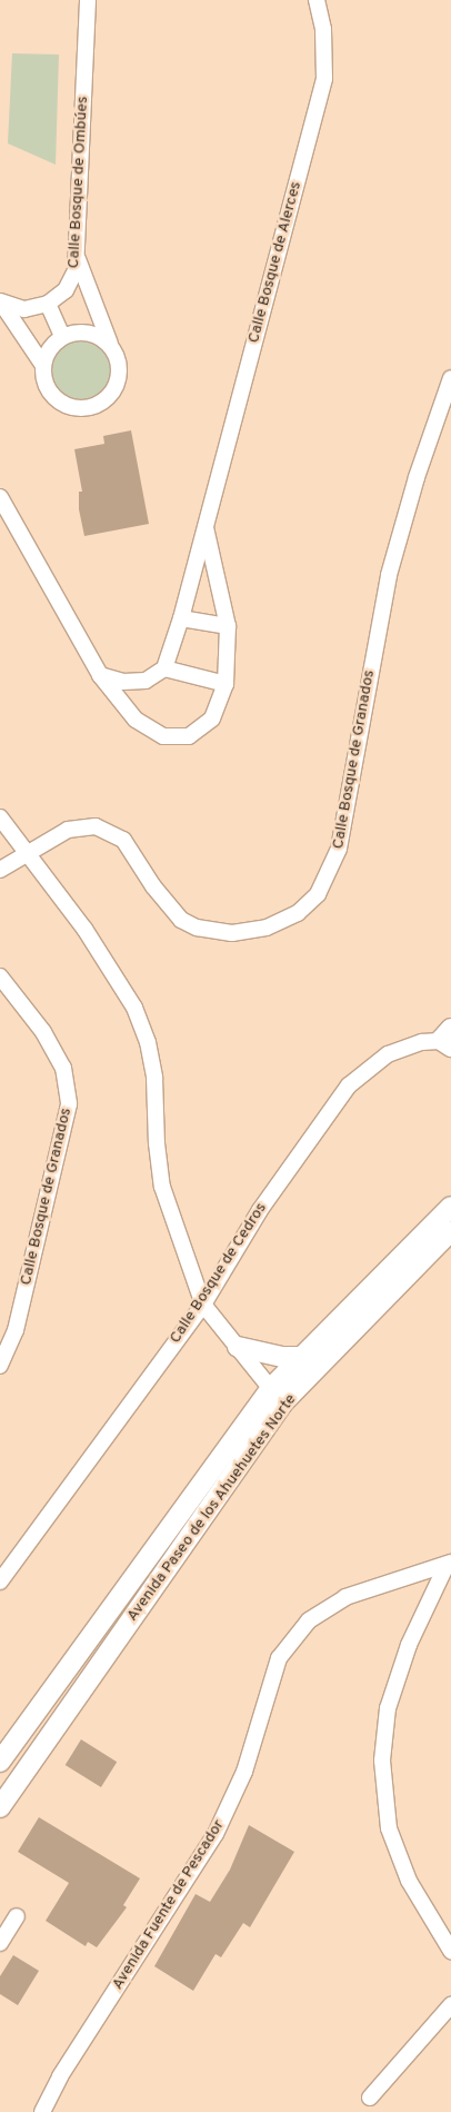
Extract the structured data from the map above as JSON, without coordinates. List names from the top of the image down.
{
  "streets": {
    "street": [
      "Calle Bosque de Ombúes",
      "Calle Bosque de Alerces",
      "Calle Bosque de Granados",
      "Calle Bosque de Cedros",
      "Avenida Paseo de los Ahuehuetes Norte",
      "Avenida Fuente de Pescador"
    ]
  }
}
